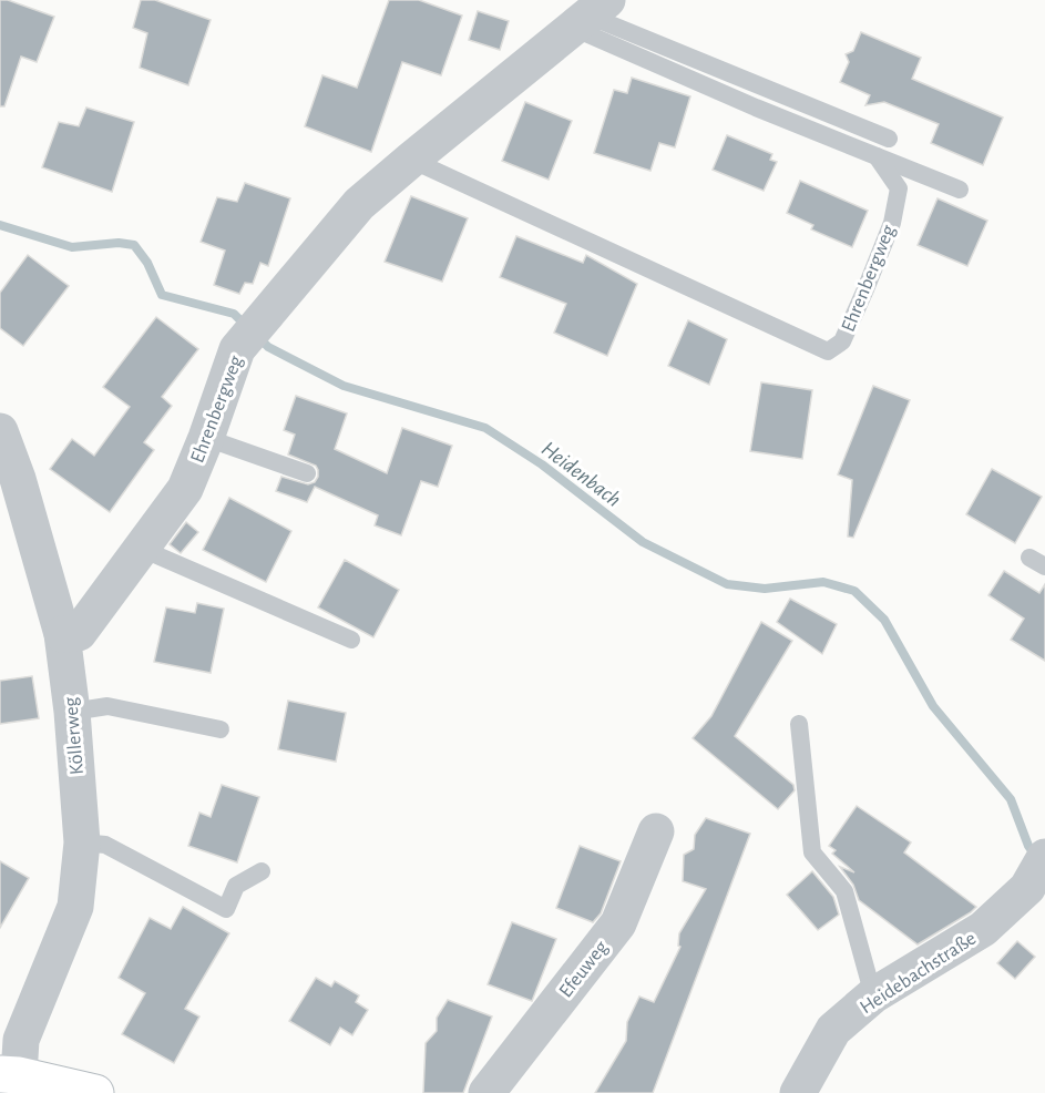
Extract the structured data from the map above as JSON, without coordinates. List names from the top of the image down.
{
  "streets": {
    "street": [
      "Ehrenbergweg",
      "Köllerweg",
      "Efeuweg",
      "Heidebachstraße"
    ]
  },
  "crossings": [
    ["Ehrenbergweg", "Köllerweg"]
  ],
  "water": ["Heidenbach"]
}
